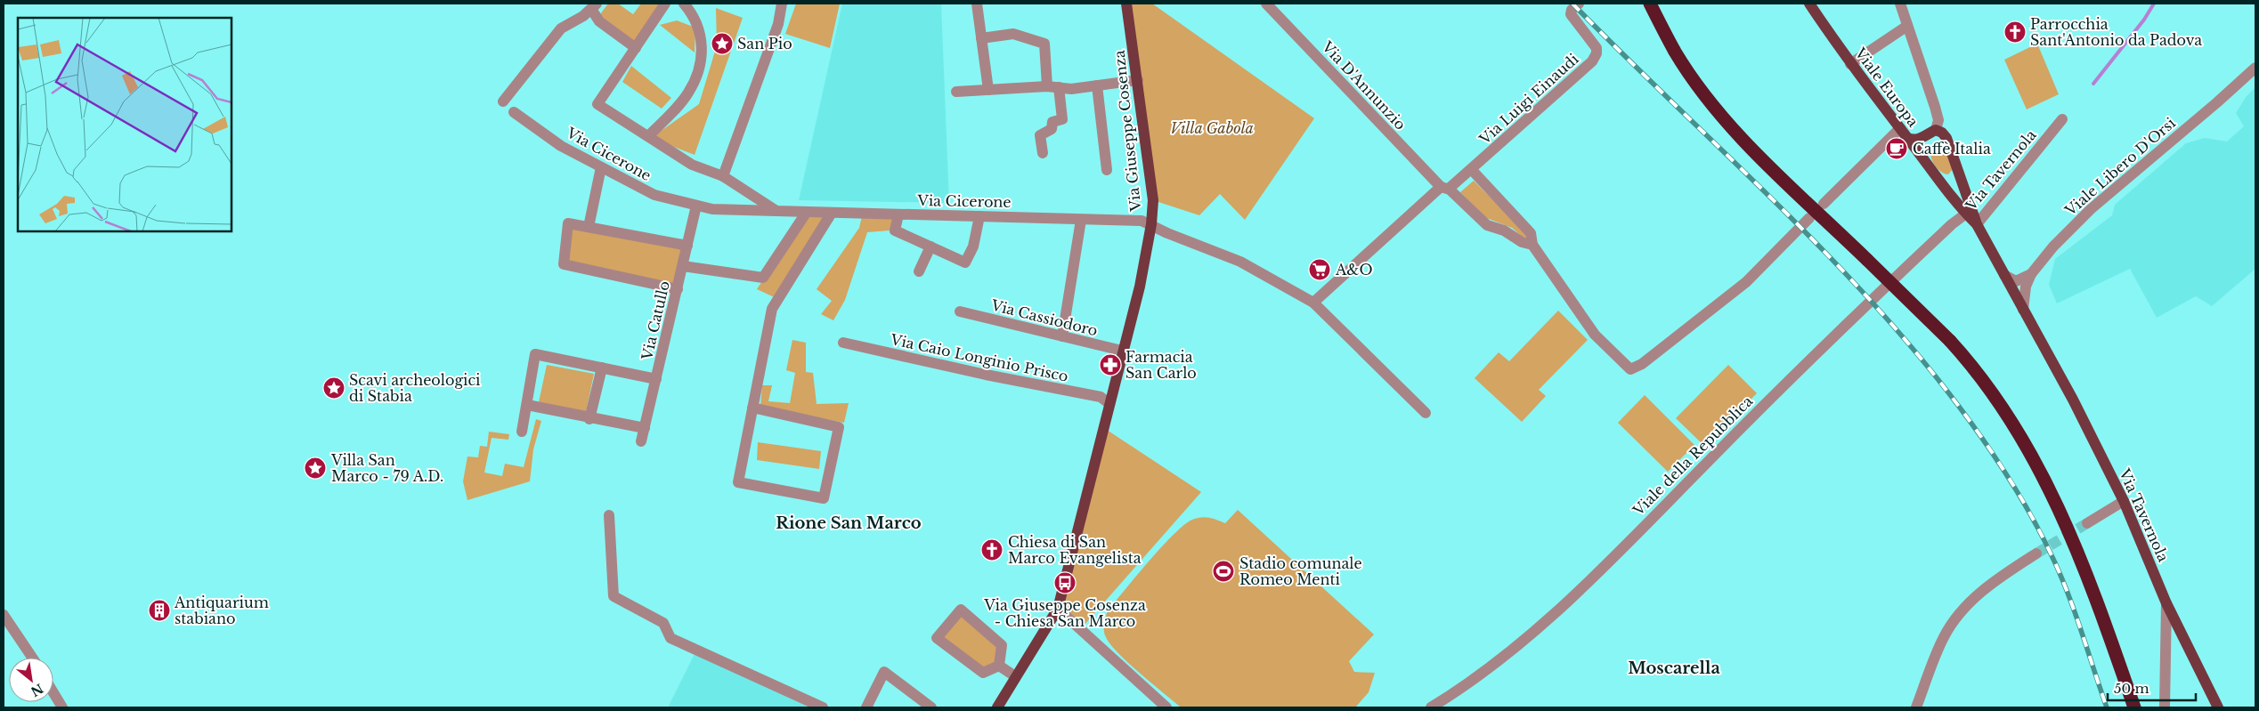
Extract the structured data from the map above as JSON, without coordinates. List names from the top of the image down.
{
  "streets": {
    "main road": ["Viale Europa", "Via Giuseppe Cosenza", "Via Tavernola"],
    "street": [
      "Via D'Annunzio",
      "Via Luigi Einaudi",
      "Via Cicerone",
      "Viale Libero D'Orsi",
      "Via Cassiodoro",
      "Via Catullo",
      "Via Caio Longinio Prisco",
      "Viale della Repubblica"
    ]
  },
  "crossings": [
    ["Viale Europa", "Via Tavernola"],
    ["Viale Europa", "Viale della Repubblica"],
    ["Via Giuseppe Cosenza", "Via Cicerone"],
    ["Via Giuseppe Cosenza", "Via Cassiodoro"],
    ["Via Giuseppe Cosenza", "Via Caio Longinio Prisco"],
    ["Via Cicerone", "Via Catullo"]
  ],
  "districts": ["Rione San Marco", "Moscarella"],
  "parks": ["Villa Gabola"],
  "places": {
    "church": ["Parrocchia Sant'Antonio da Padova", "Chiesa di San Marco Evangelista"],
    "place": ["San Pio", "Scavi archeologici di Stabia", "Villa San Marco - 79 A.D."],
    "cafe": ["Caffè Italia"],
    "supermarket": ["A&O"],
    "pharmacy": ["Farmacia San Carlo"],
    "sports": ["Stadio comunale Romeo Menti"],
    "bus stop": ["Via Giuseppe Cosenza - Chiesa San Marco"],
    "building": ["Antiquarium stabiano"]
  },
  "scale_bar": "50 m",
  "north": "bottom right"
}
